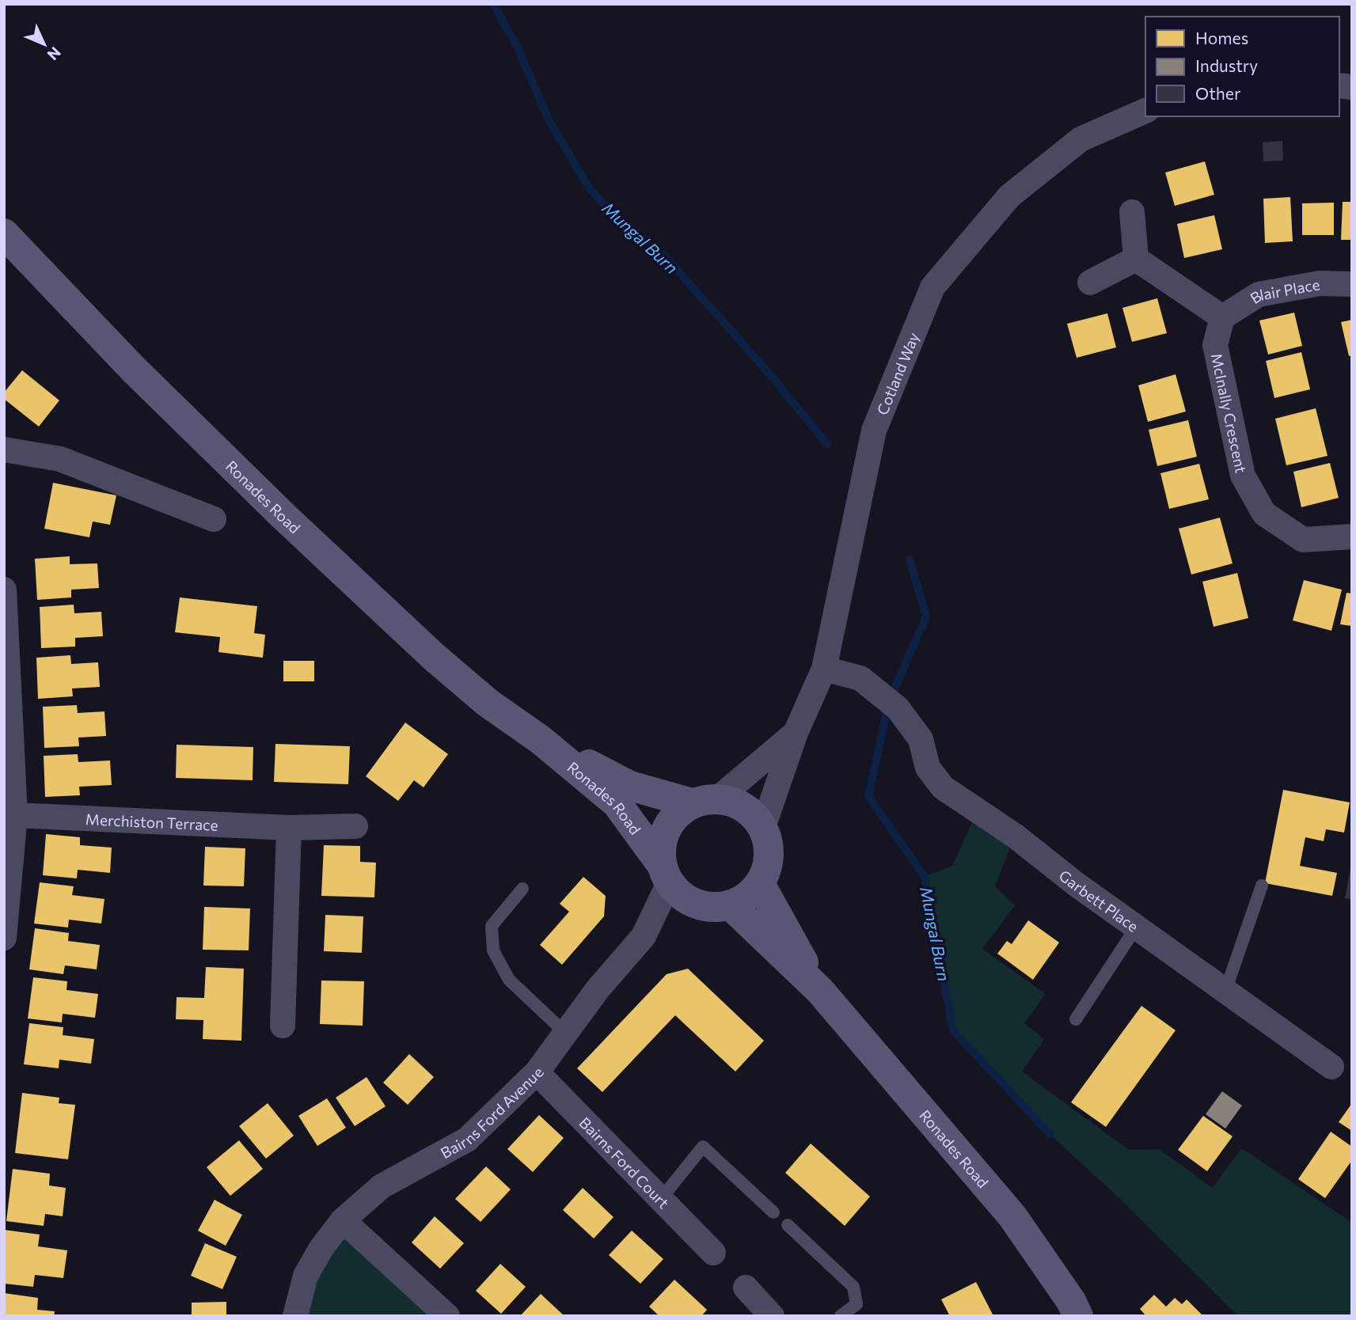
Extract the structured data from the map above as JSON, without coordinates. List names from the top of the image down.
{
  "streets": {
    "main road": ["Ronades Road"],
    "street": [
      "Blair Place",
      "Cotland Way",
      "McInally Crescent",
      "Merchiston Terrace",
      "Garbett Place",
      "Bairns Ford Avenue",
      "Bairns Ford Court"
    ]
  },
  "crossings": [
    ["Blair Place", "McInally Crescent"],
    ["Cotland Way", "Ronades Road"],
    ["Cotland Way", "Garbett Place"],
    ["Cotland Way", "Bairns Ford Avenue"],
    ["Ronades Road", "Bairns Ford Avenue"],
    ["Bairns Ford Avenue", "Bairns Ford Court"]
  ],
  "water": ["Mungal Burn"],
  "legend": ["Homes", "Industry", "Other"],
  "north": "bottom right"
}
